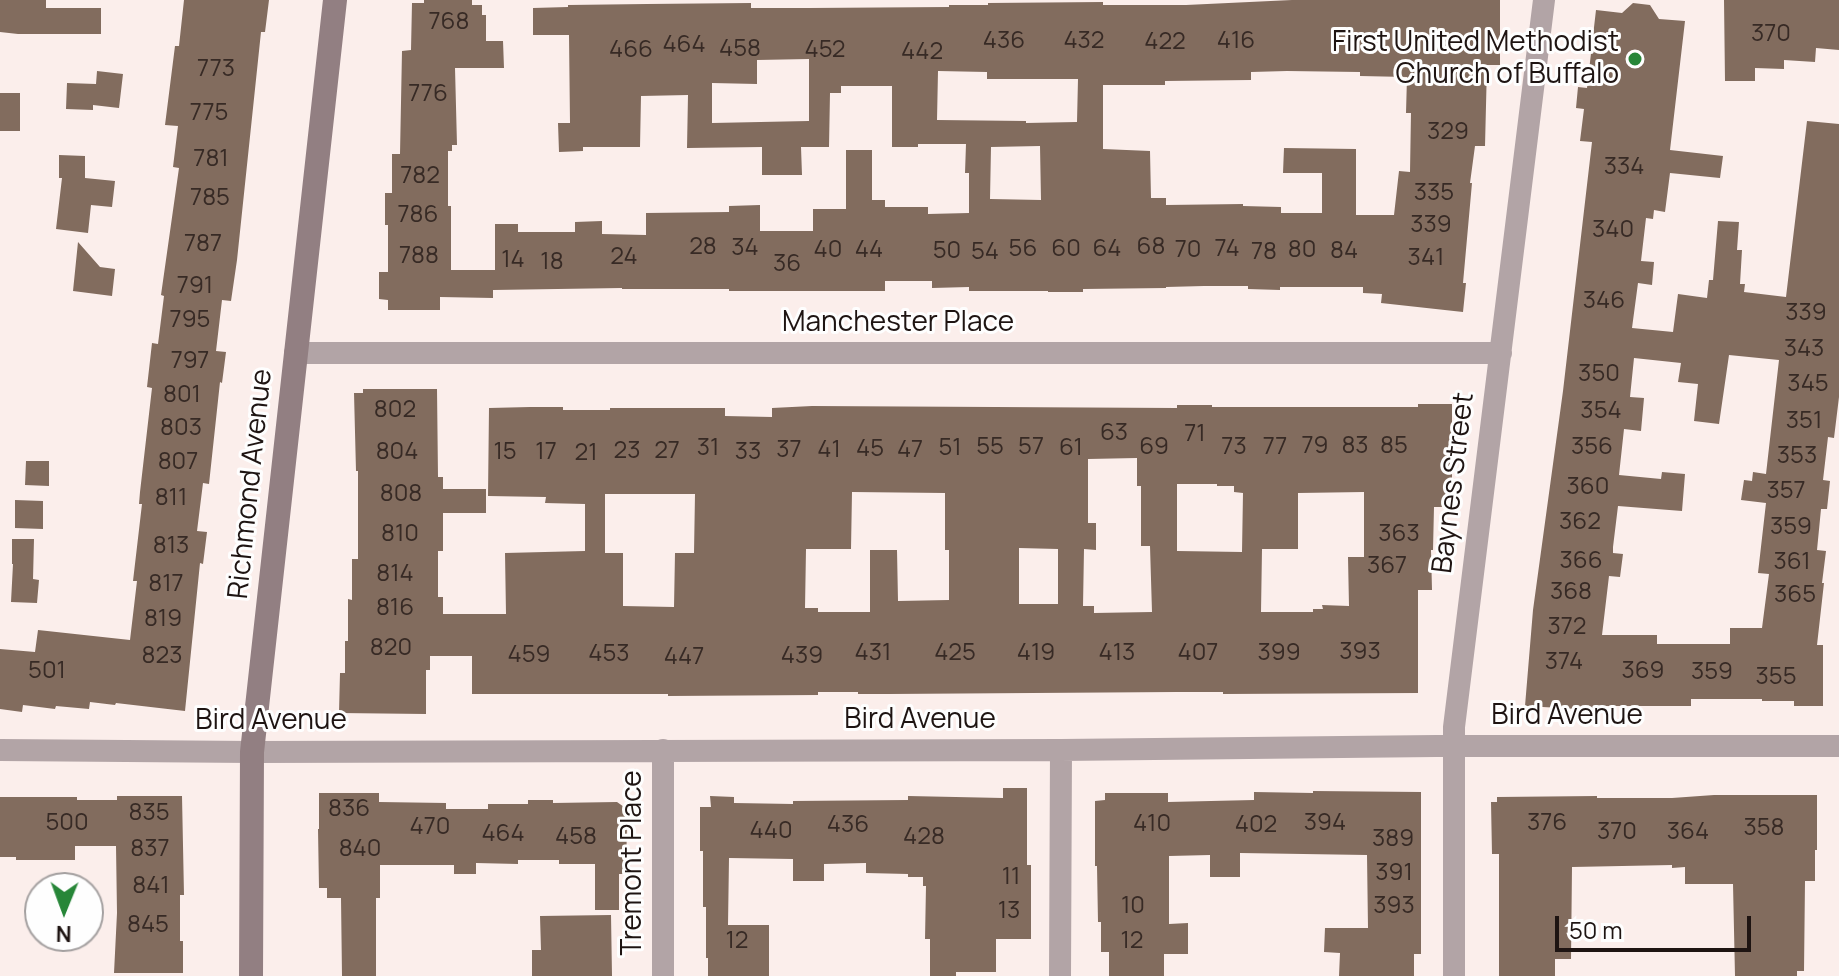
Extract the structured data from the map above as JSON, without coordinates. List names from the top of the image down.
{
  "streets": {
    "street": [
      "Manchester Place",
      "Baynes Street",
      "Richmond Avenue",
      "Bird Avenue",
      "Tremont Place"
    ]
  },
  "crossings": [
    ["Manchester Place", "Baynes Street"],
    ["Manchester Place", "Richmond Avenue"],
    ["Baynes Street", "Bird Avenue"],
    ["Richmond Avenue", "Bird Avenue"],
    ["Bird Avenue", "Tremont Place"]
  ],
  "places": ["First United Methodist Church of Buffalo"],
  "house_numbers": [
    "768",
    "370",
    "436",
    "432",
    "416",
    "422",
    "464",
    "458",
    "466",
    "452",
    "442",
    "773",
    "776",
    "775",
    "329",
    "781",
    "334",
    "782",
    "335",
    "785",
    "786",
    "339",
    "340",
    "787",
    "28",
    "68",
    "34",
    "56",
    "60",
    "64",
    "74",
    "40",
    "44",
    "70",
    "80",
    "50",
    "84",
    "54",
    "78",
    "788",
    "24",
    "341",
    "14",
    "18",
    "36",
    "791",
    "346",
    "339",
    "795",
    "343",
    "797",
    "350",
    "345",
    "801",
    "802",
    "354",
    "351",
    "803",
    "63",
    "71",
    "79",
    "83",
    "85",
    "55",
    "57",
    "69",
    "73",
    "77",
    "356",
    "31",
    "51",
    "61",
    "45",
    "37",
    "41",
    "47",
    "23",
    "27",
    "804",
    "15",
    "17",
    "33",
    "21",
    "353",
    "807",
    "360",
    "357",
    "808",
    "811",
    "362",
    "359",
    "810",
    "363",
    "813",
    "366",
    "361",
    "367",
    "814",
    "817",
    "368",
    "365",
    "816",
    "819",
    "372",
    "820",
    "393",
    "431",
    "425",
    "419",
    "413",
    "407",
    "399",
    "453",
    "459",
    "823",
    "439",
    "447",
    "374",
    "501",
    "369",
    "359",
    "355",
    "836",
    "835",
    "500",
    "394",
    "376",
    "410",
    "436",
    "402",
    "470",
    "358",
    "440",
    "370",
    "364",
    "464",
    "458",
    "428",
    "389",
    "837",
    "840",
    "391",
    "11",
    "841",
    "10",
    "393",
    "13",
    "845",
    "12",
    "12"
  ],
  "scale_bar": "50 m",
  "north": "bottom"
}
